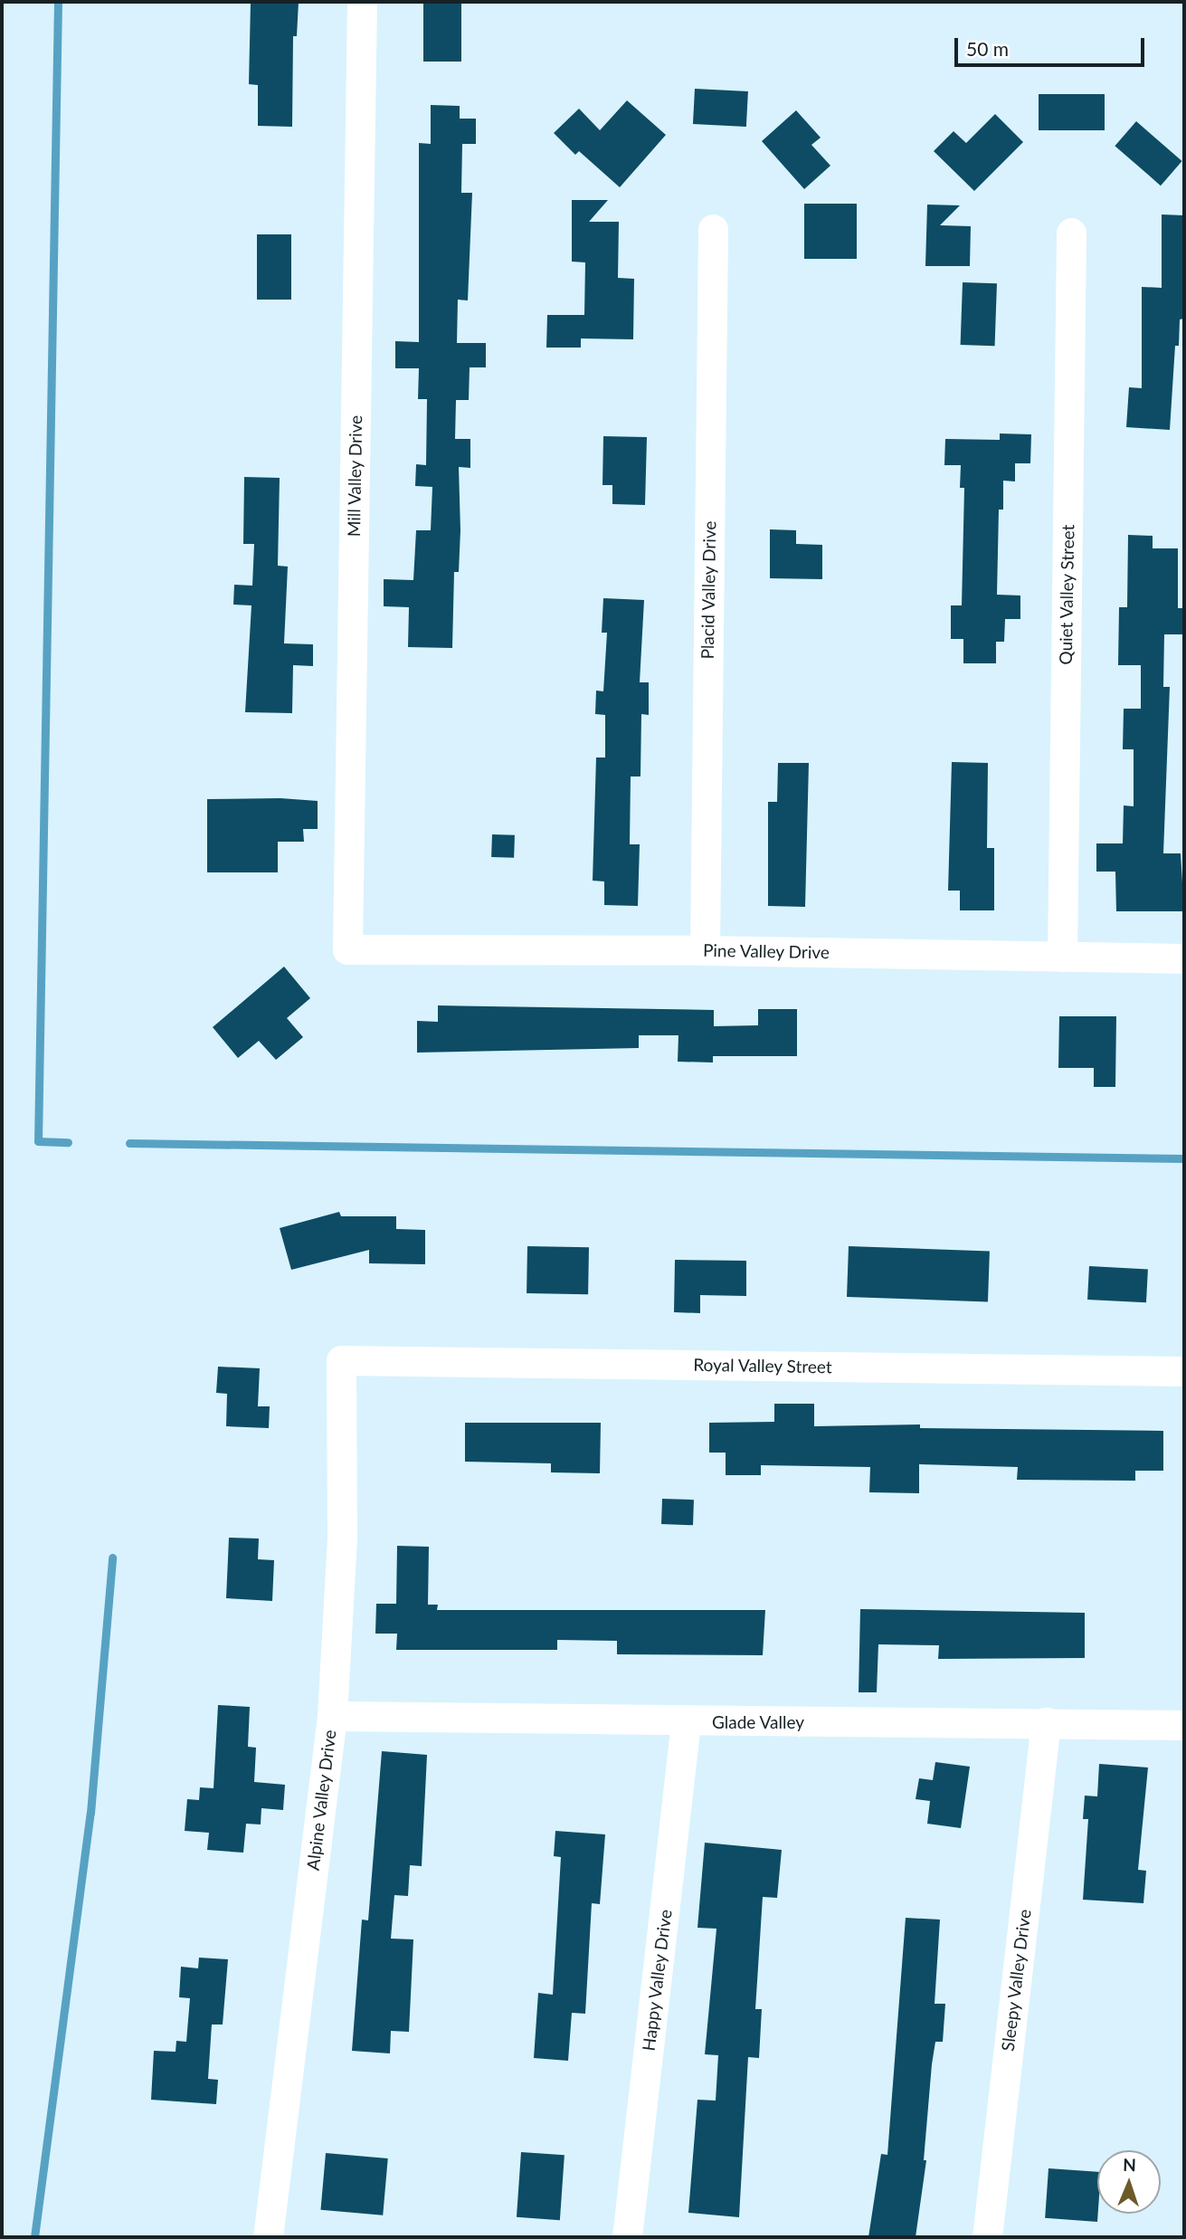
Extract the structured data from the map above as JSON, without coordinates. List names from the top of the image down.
{
  "streets": {
    "street": [
      "Mill Valley Drive",
      "Placid Valley Drive",
      "Quiet Valley Street",
      "Pine Valley Drive",
      "Royal Valley Street",
      "Glade Valley",
      "Alpine Valley Drive",
      "Happy Valley Drive",
      "Sleepy Valley Drive"
    ]
  },
  "crossings": [
    ["Mill Valley Drive", "Pine Valley Drive"],
    ["Placid Valley Drive", "Pine Valley Drive"],
    ["Quiet Valley Street", "Pine Valley Drive"],
    ["Royal Valley Street", "Alpine Valley Drive"],
    ["Glade Valley", "Alpine Valley Drive"],
    ["Glade Valley", "Happy Valley Drive"],
    ["Glade Valley", "Sleepy Valley Drive"]
  ],
  "scale_bar": "50 m",
  "north": "top"
}
